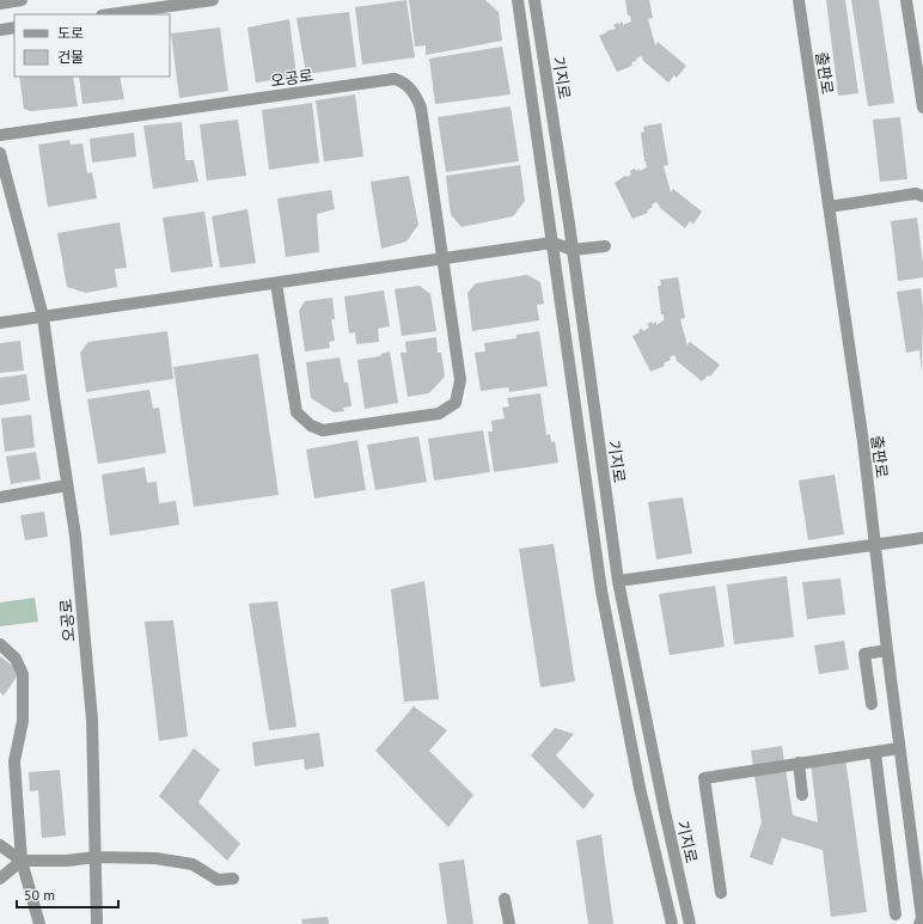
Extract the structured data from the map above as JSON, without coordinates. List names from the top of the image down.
{
  "streets": {
    "street": ["출판로", "오공로", "기지로"]
  },
  "legend": ["도로", "건물"],
  "scale_bar": "50 m"
}
